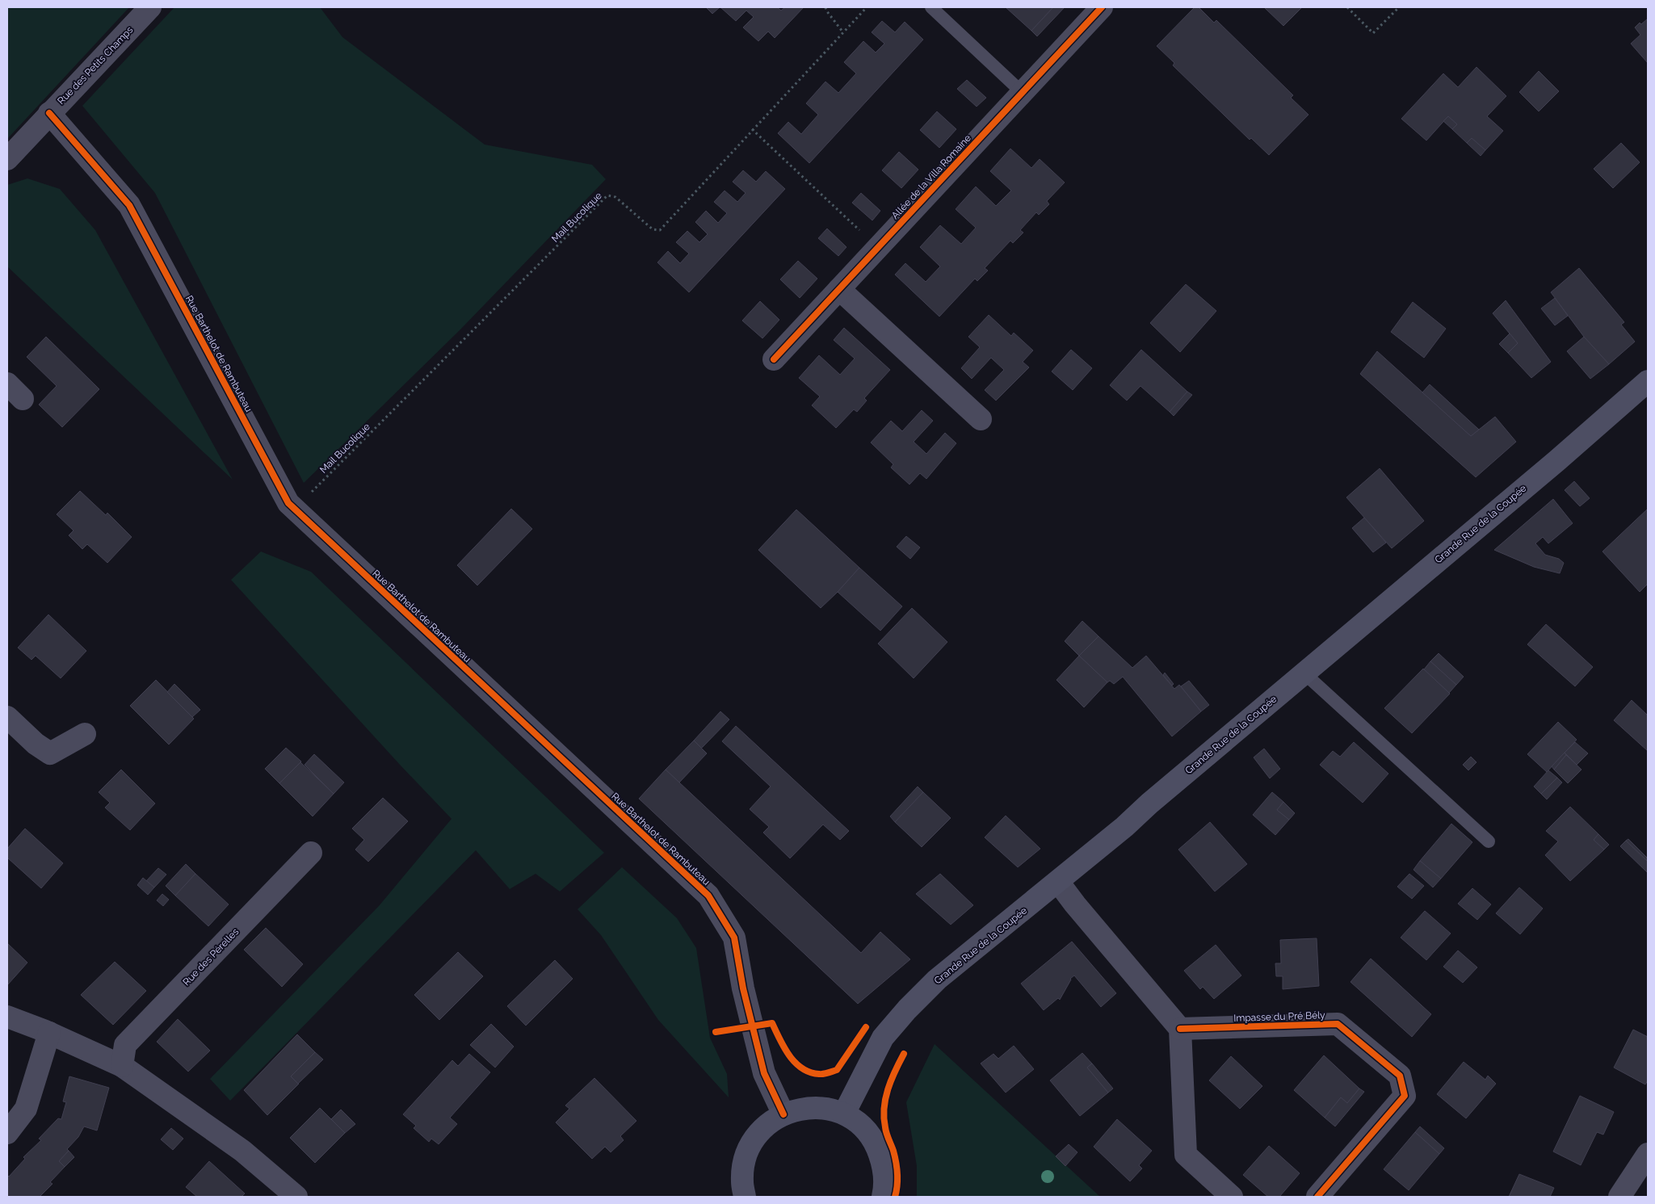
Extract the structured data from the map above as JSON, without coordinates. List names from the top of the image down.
{
  "streets": {
    "main road": ["Grande Rue de la Coupée"],
    "street": [
      "Rue des Petits Champs",
      "Allée de la Villa Romaine",
      "Rue Barthelot de Rambuteau",
      "Rue des Pérelles",
      "Impasse du Pré Bély"
    ],
    "path": ["Mail Bucolique"]
  },
  "crossings": [
    ["Rue des Petits Champs", "Rue Barthelot de Rambuteau"]
  ]
}
